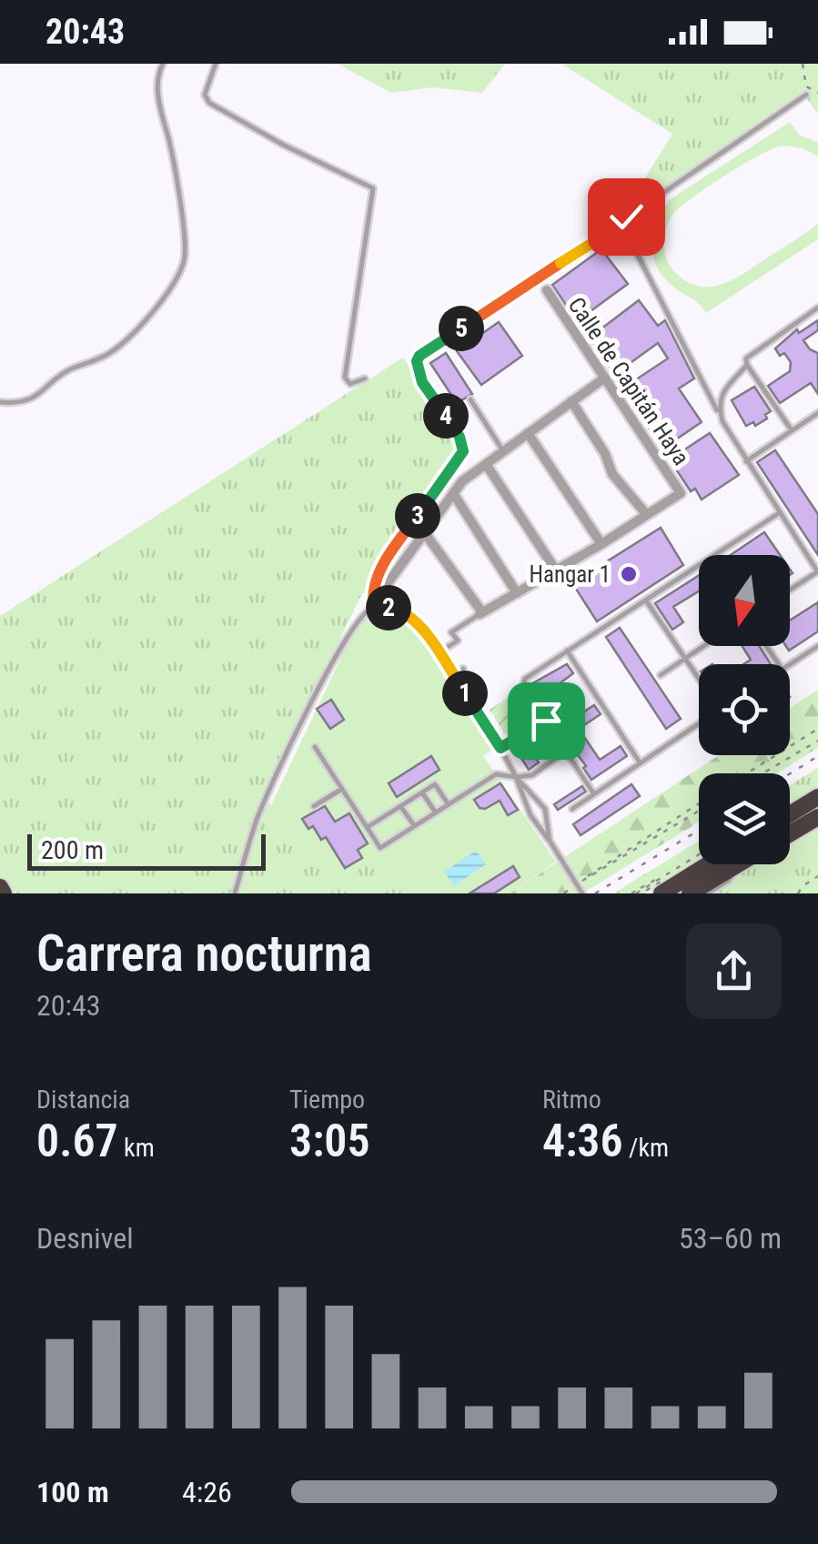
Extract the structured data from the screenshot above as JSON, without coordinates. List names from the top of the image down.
{
  "streets": {
    "street": ["Calle de Capitán Haya"]
  },
  "places": ["Hangar 1"],
  "scale_bar": "200 m",
  "north": "bottom",
  "page": {
    "status": "20:43",
    "pins": [
      "5",
      "4",
      "3",
      "2",
      "1"
    ],
    "scale": "200 m",
    "heading": ["Carrera nocturna", "20:43"],
    "stats": [
      ["Distancia", "0.67 km"],
      ["Tiempo", "3:05"],
      ["Ritmo", "4:36 /km"]
    ],
    "chart": ["Desnivel", "53–60 m"],
    "list": [
      {
        "name": "100 m",
        "note": "4:26"
      }
    ]
  }
}
